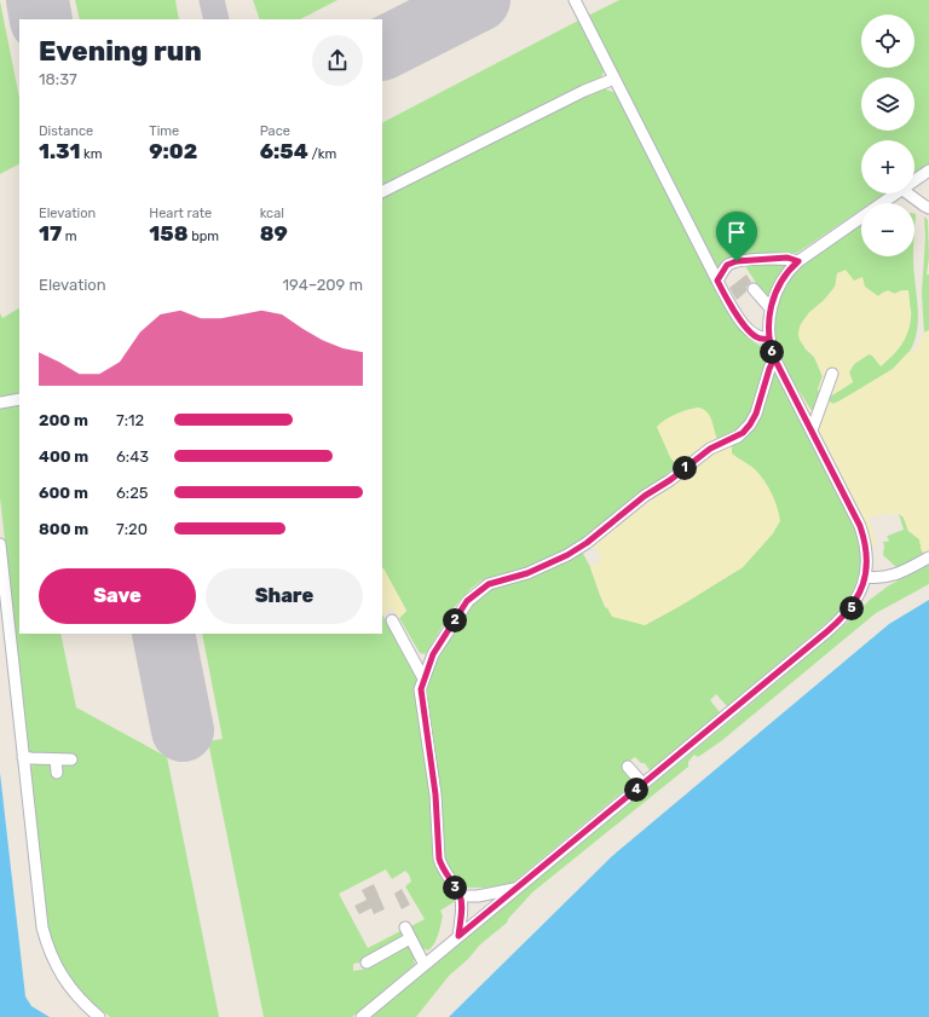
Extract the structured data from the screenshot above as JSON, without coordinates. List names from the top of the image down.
{
  "page": {
    "map_buttons": ["+", "−"],
    "heading": ["Evening run", "18:37"],
    "stats": [
      ["Distance", "1.31 km"],
      ["Time", "9:02"],
      ["Pace", "6:54 /km"],
      ["Elevation", "17 m"],
      ["Heart rate", "158 bpm"],
      ["kcal", "89"]
    ],
    "chart": ["Elevation", "194–209 m"],
    "pins": [
      "6",
      "1",
      "5",
      "2",
      "4",
      "3"
    ],
    "list": [
      {
        "name": "200 m",
        "note": "7:12"
      },
      {
        "name": "400 m",
        "note": "6:43"
      },
      {
        "name": "600 m",
        "note": "6:25"
      },
      {
        "name": "800 m",
        "note": "7:20"
      }
    ],
    "buttons": ["Save", "Share"]
  }
}
